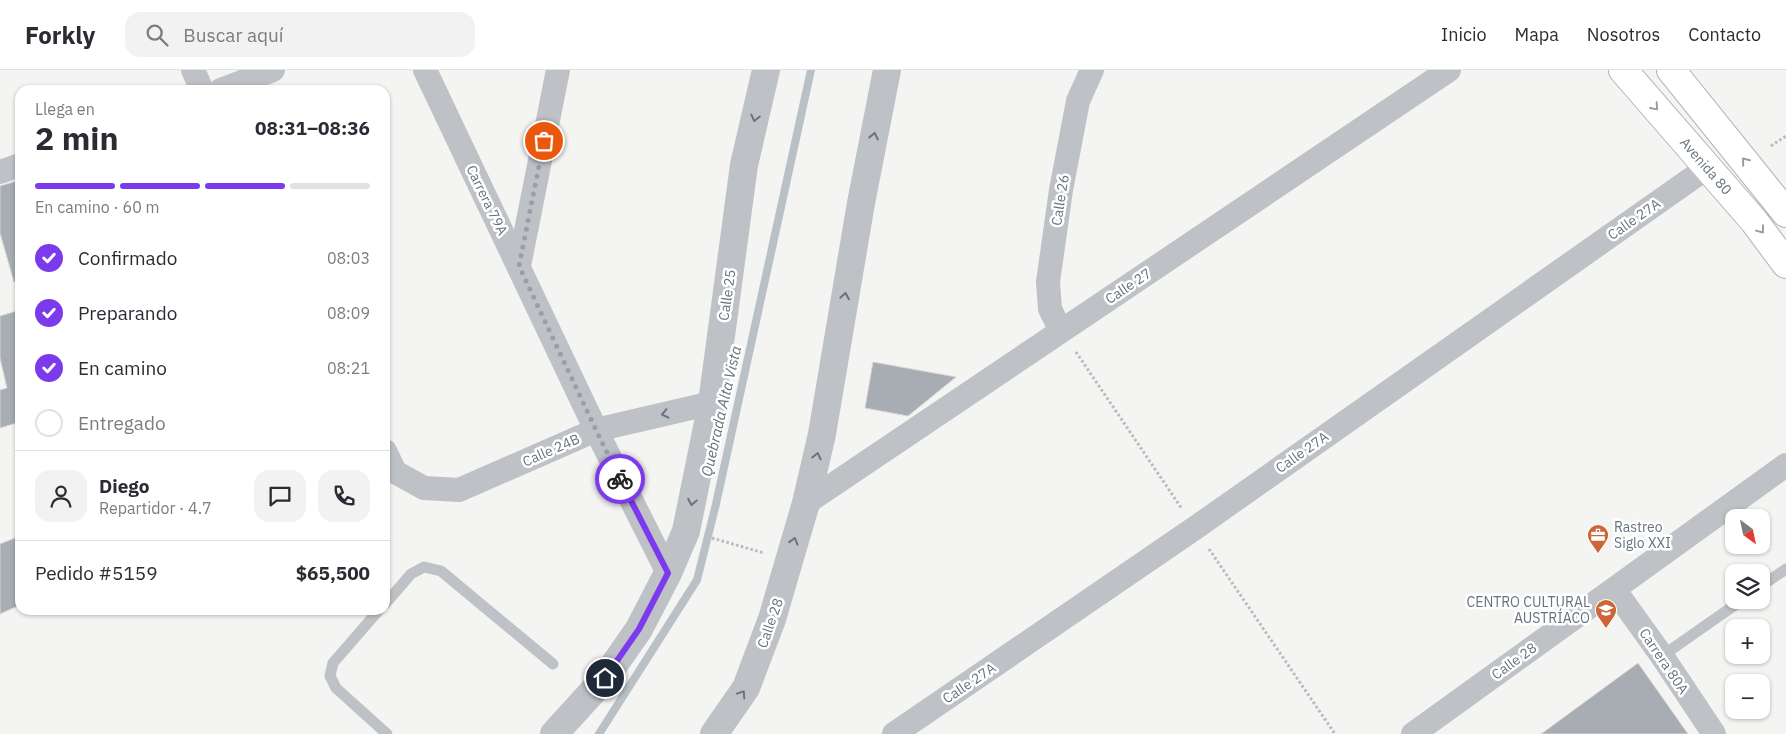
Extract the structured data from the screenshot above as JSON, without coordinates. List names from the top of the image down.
{
  "streets": {
    "main road": ["Avenida 80"],
    "street": [
      "Carrera 79A",
      "Calle 26",
      "Calle 27A",
      "Calle 27",
      "Calle 25",
      "Calle 24B",
      "Calle 28",
      "Carrera 80A"
    ]
  },
  "crossings": [
    ["Avenida 80", "Calle 27A"],
    ["Carrera 79A", "Calle 25"],
    ["Carrera 79A", "Calle 24B"],
    ["Calle 26", "Calle 27"],
    ["Calle 27", "Calle 28"],
    ["Calle 25", "Calle 24B"],
    ["Calle 28", "Carrera 80A"]
  ],
  "one_way": ["Calle 28"],
  "water": ["Quebrada Alta Vista"],
  "places": {
    "office": ["Rastreo Siglo XXI"],
    "school or university": ["CENTRO CULTURAL AUSTRÍACO"]
  },
  "north": "bottom right",
  "page": {
    "header": "Forkly",
    "search": "Buscar aquí",
    "nav": [
      "Inicio",
      "Mapa",
      "Nosotros",
      "Contacto"
    ],
    "heading": ["2 min", "Llega en", "08:31–08:36"],
    "panel": [
      "Diego",
      "Repartidor · 4.7",
      "Pedido #5159",
      "$65,500"
    ],
    "bar": "En camino · 60 m",
    "list": [
      ["Confirmado", "08:03"],
      ["Preparando", "08:09"],
      ["En camino", "08:21"],
      "Entregado"
    ],
    "map_buttons": ["+", "−"]
  }
}
